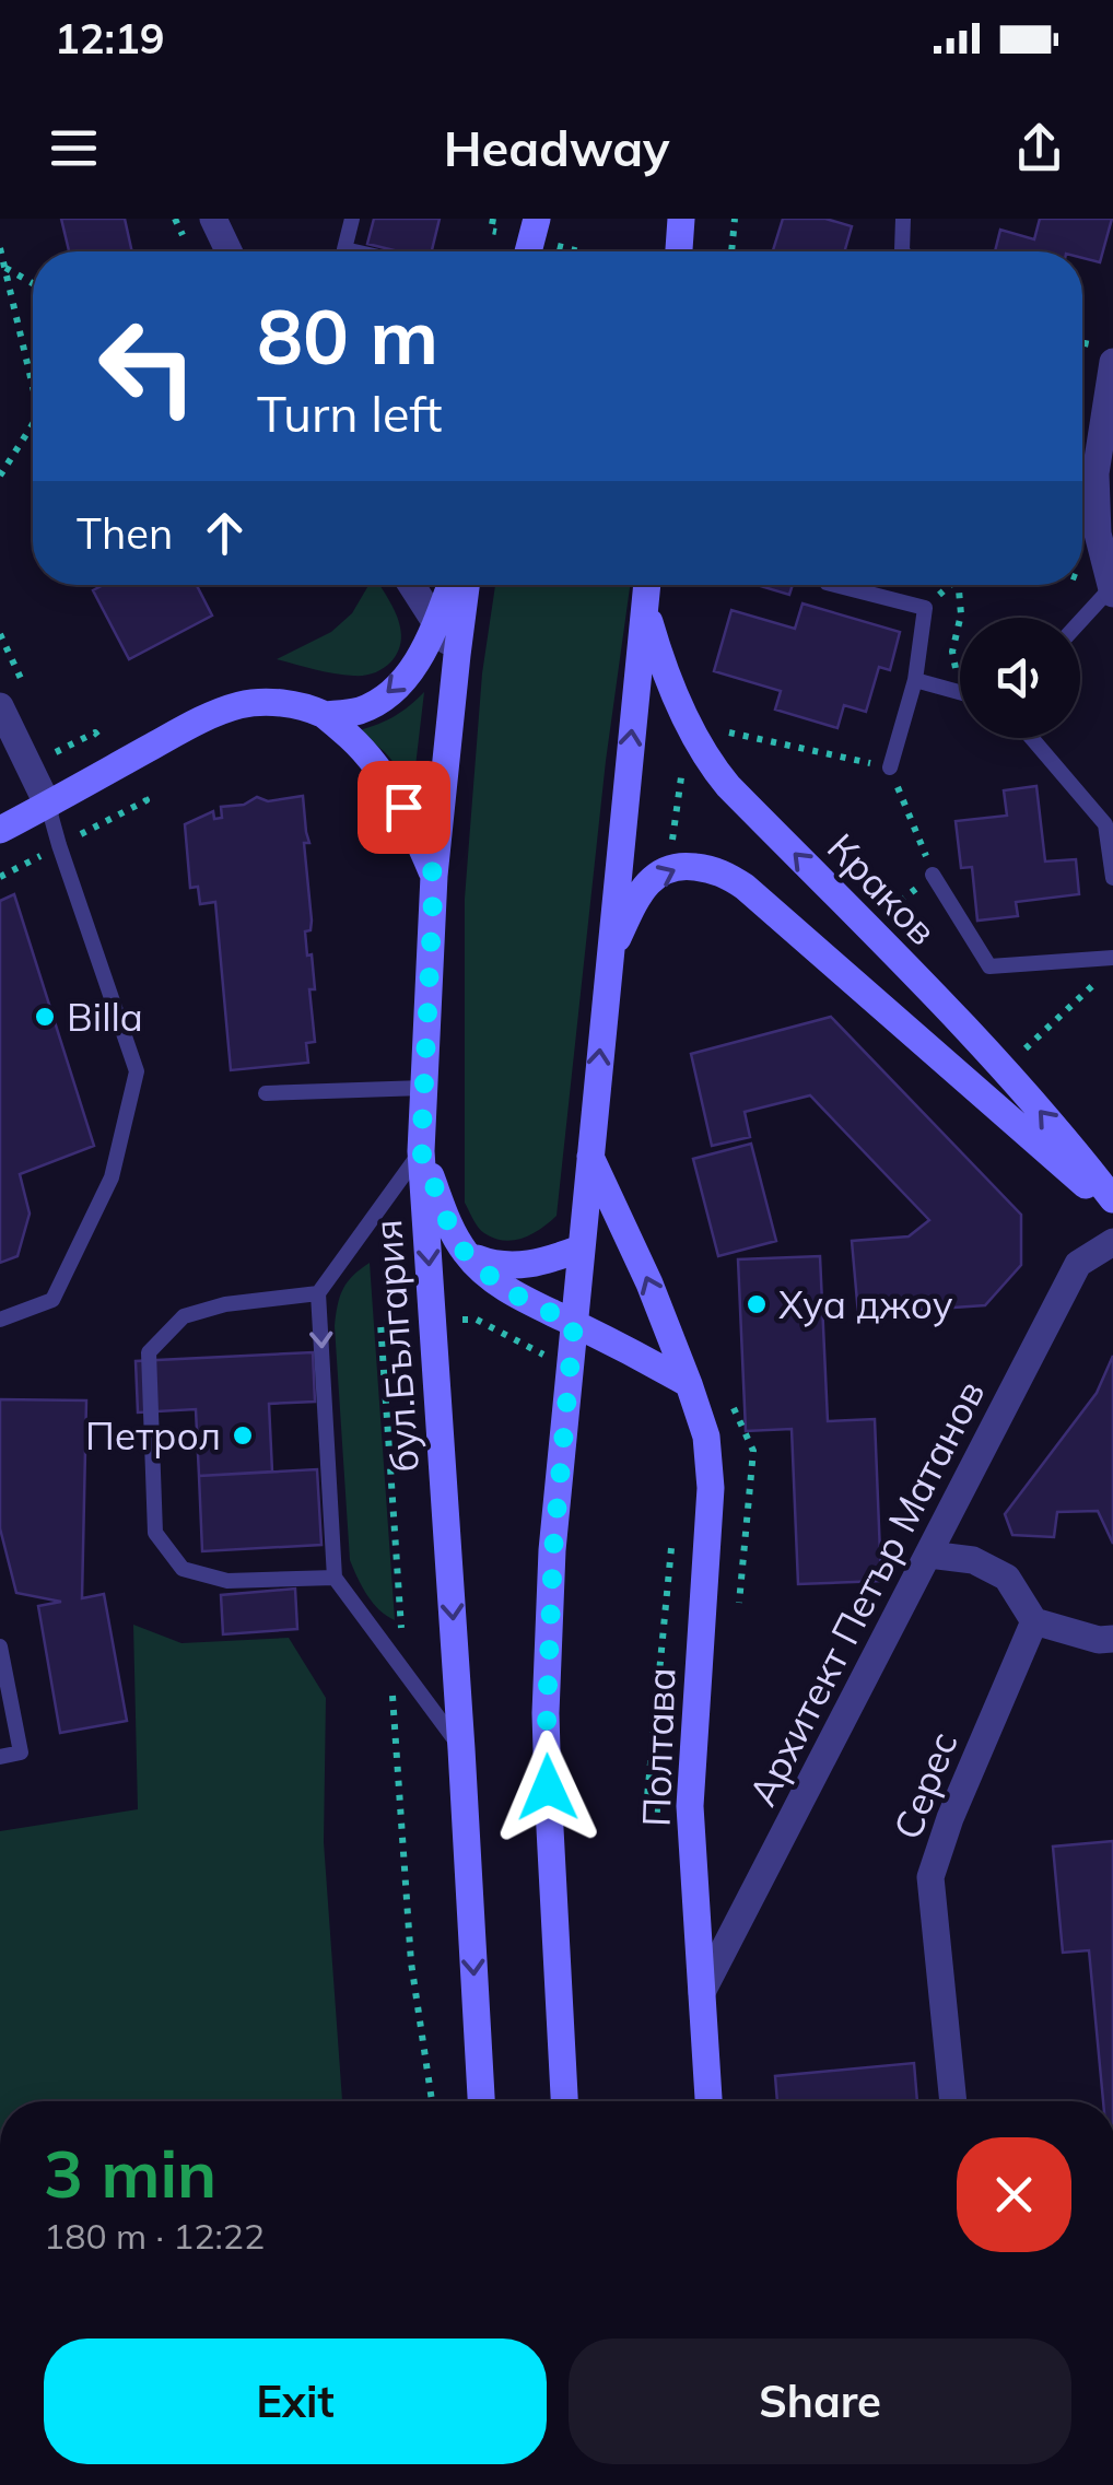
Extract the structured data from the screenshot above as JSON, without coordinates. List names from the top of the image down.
{
  "streets": {
    "main road": ["Краков", "бул.България", "Полтава"],
    "street": ["Архитект Петър Матанов", "Серес"]
  },
  "crossings": [
    ["Архитект Петър Матанов", "Полтава"]
  ],
  "one_way": ["Краков"],
  "places": ["Billa", "Хуа джоу", "Петрол"],
  "page": {
    "status": "12:19",
    "header": "Headway",
    "turn": ["80 m", "Turn left"],
    "then": "Then",
    "heading": ["3 min", "180 m · 12:22"],
    "buttons": ["Exit", "Share"]
  }
}
